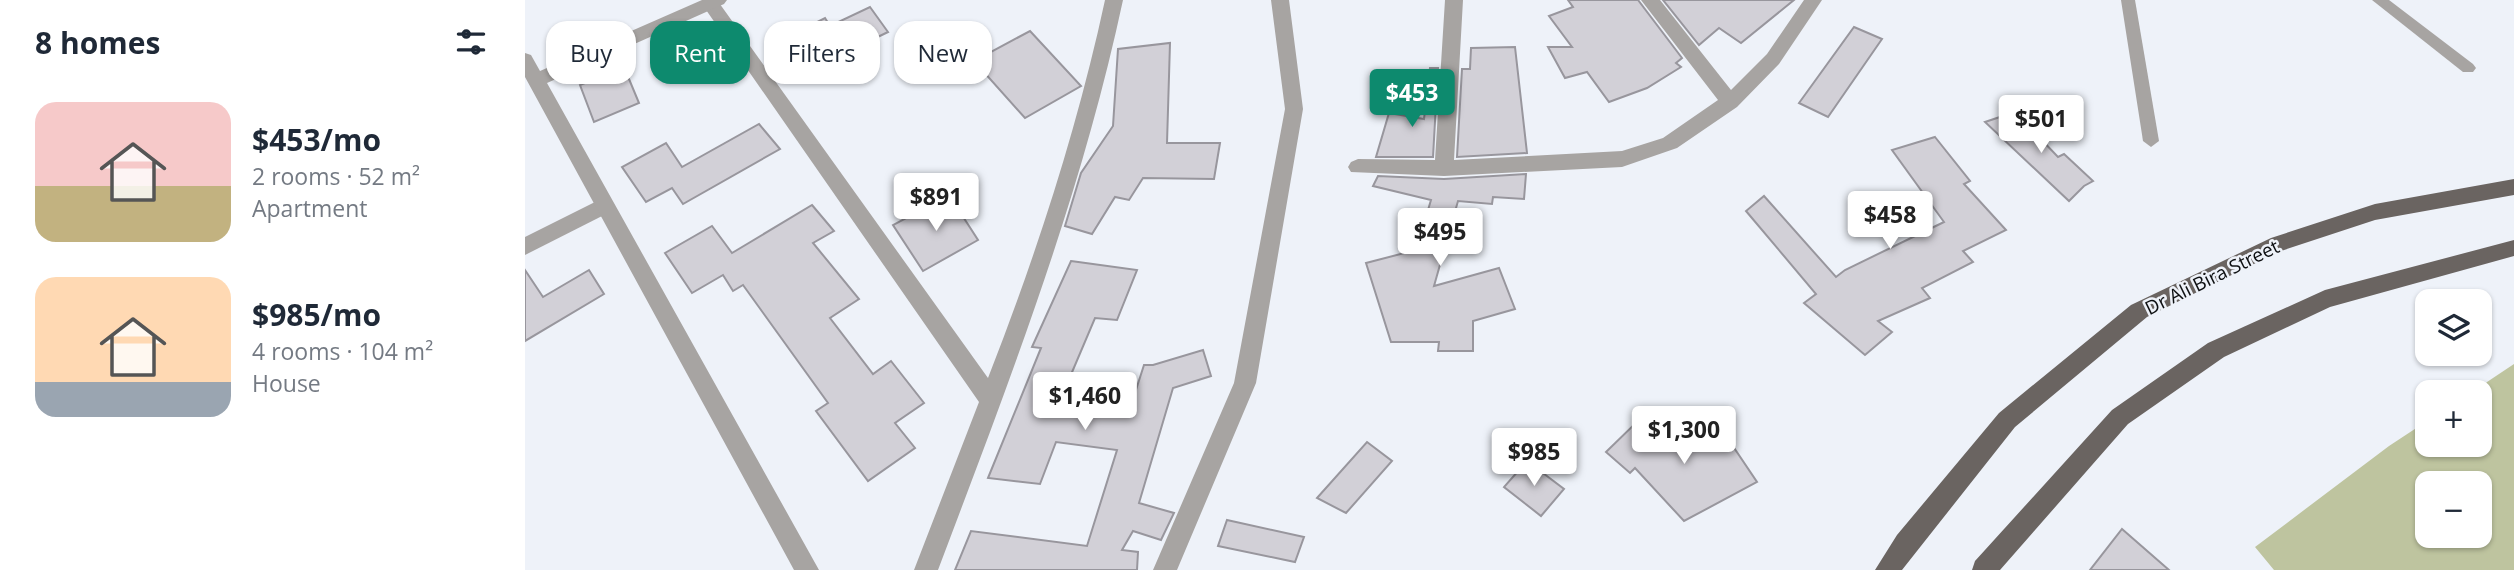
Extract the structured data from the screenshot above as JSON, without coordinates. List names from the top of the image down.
{
  "streets": {
    "main road": ["Dr Ali Bira Street"]
  },
  "page": {
    "heading": "8 homes",
    "chip": [
      "Buy",
      "Rent",
      "Filters",
      "New"
    ],
    "price": [
      "$453",
      "$501",
      "$891",
      "$458",
      "$495",
      "$1,460",
      "$1,300",
      "$985"
    ],
    "list": [
      {
        "name": "$453/mo",
        "note": "2 rooms · 52 m² · Apartment"
      },
      {
        "name": "$985/mo",
        "note": "4 rooms · 104 m² · House"
      }
    ],
    "map_buttons": ["+", "−"]
  }
}
